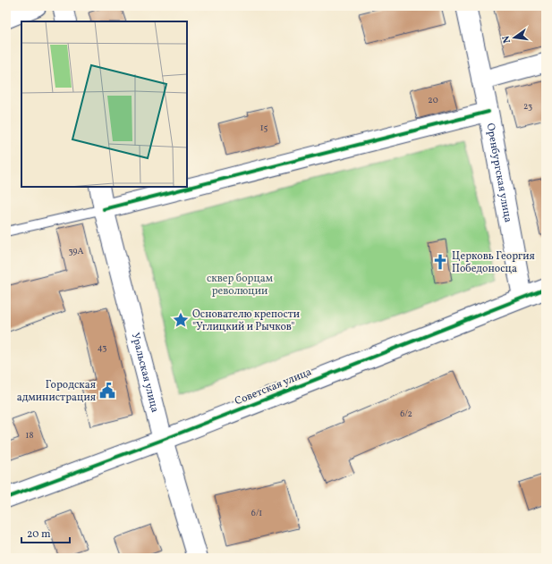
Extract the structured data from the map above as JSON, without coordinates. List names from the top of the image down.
{
  "streets": {
    "street": ["Оренбургская улица", "Уральская улица", "Советская улица"]
  },
  "crossings": [
    ["Оренбургская улица", "Советская улица"],
    ["Уральская улица", "Советская улица"]
  ],
  "parks": ["сквер борцам революции"],
  "places": {
    "church": ["Церковь Георгия Победоносца"],
    "place": ["Основателю крепости \"Углицкий и Рычков\""],
    "public building": ["Городская администрация"]
  },
  "house_numbers": [
    "20",
    "23",
    "15",
    "39А",
    "43",
    "6/2",
    "18",
    "6/1"
  ],
  "scale_bar": "20 m",
  "north": "left"
}
